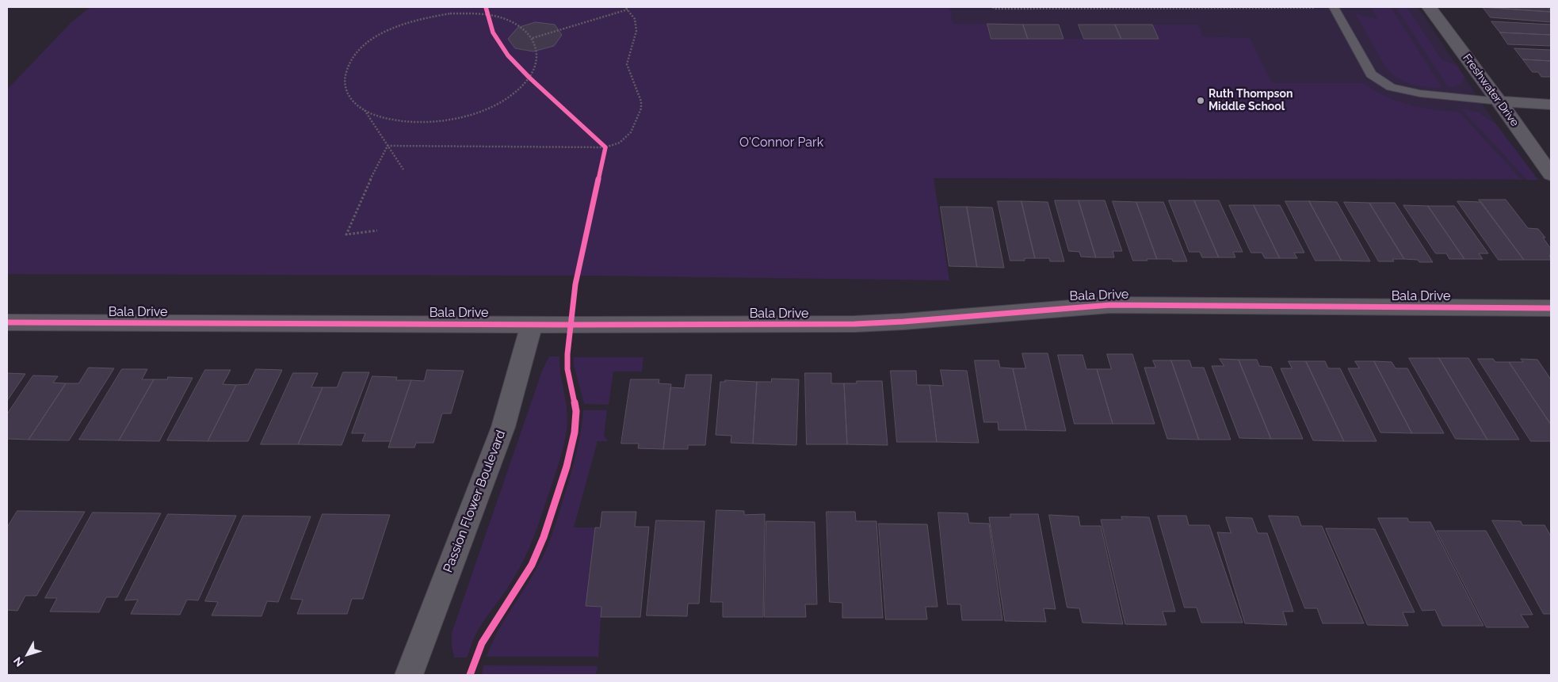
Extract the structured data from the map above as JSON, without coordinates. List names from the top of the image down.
{
  "streets": {
    "street": ["Freshwater Drive", "Bala Drive", "Passion Flower Boulevard"]
  },
  "crossings": [
    ["Bala Drive", "Passion Flower Boulevard"]
  ],
  "parks": ["O'Connor Park"],
  "places": ["Ruth Thompson Middle School"],
  "north": "bottom left"
}
